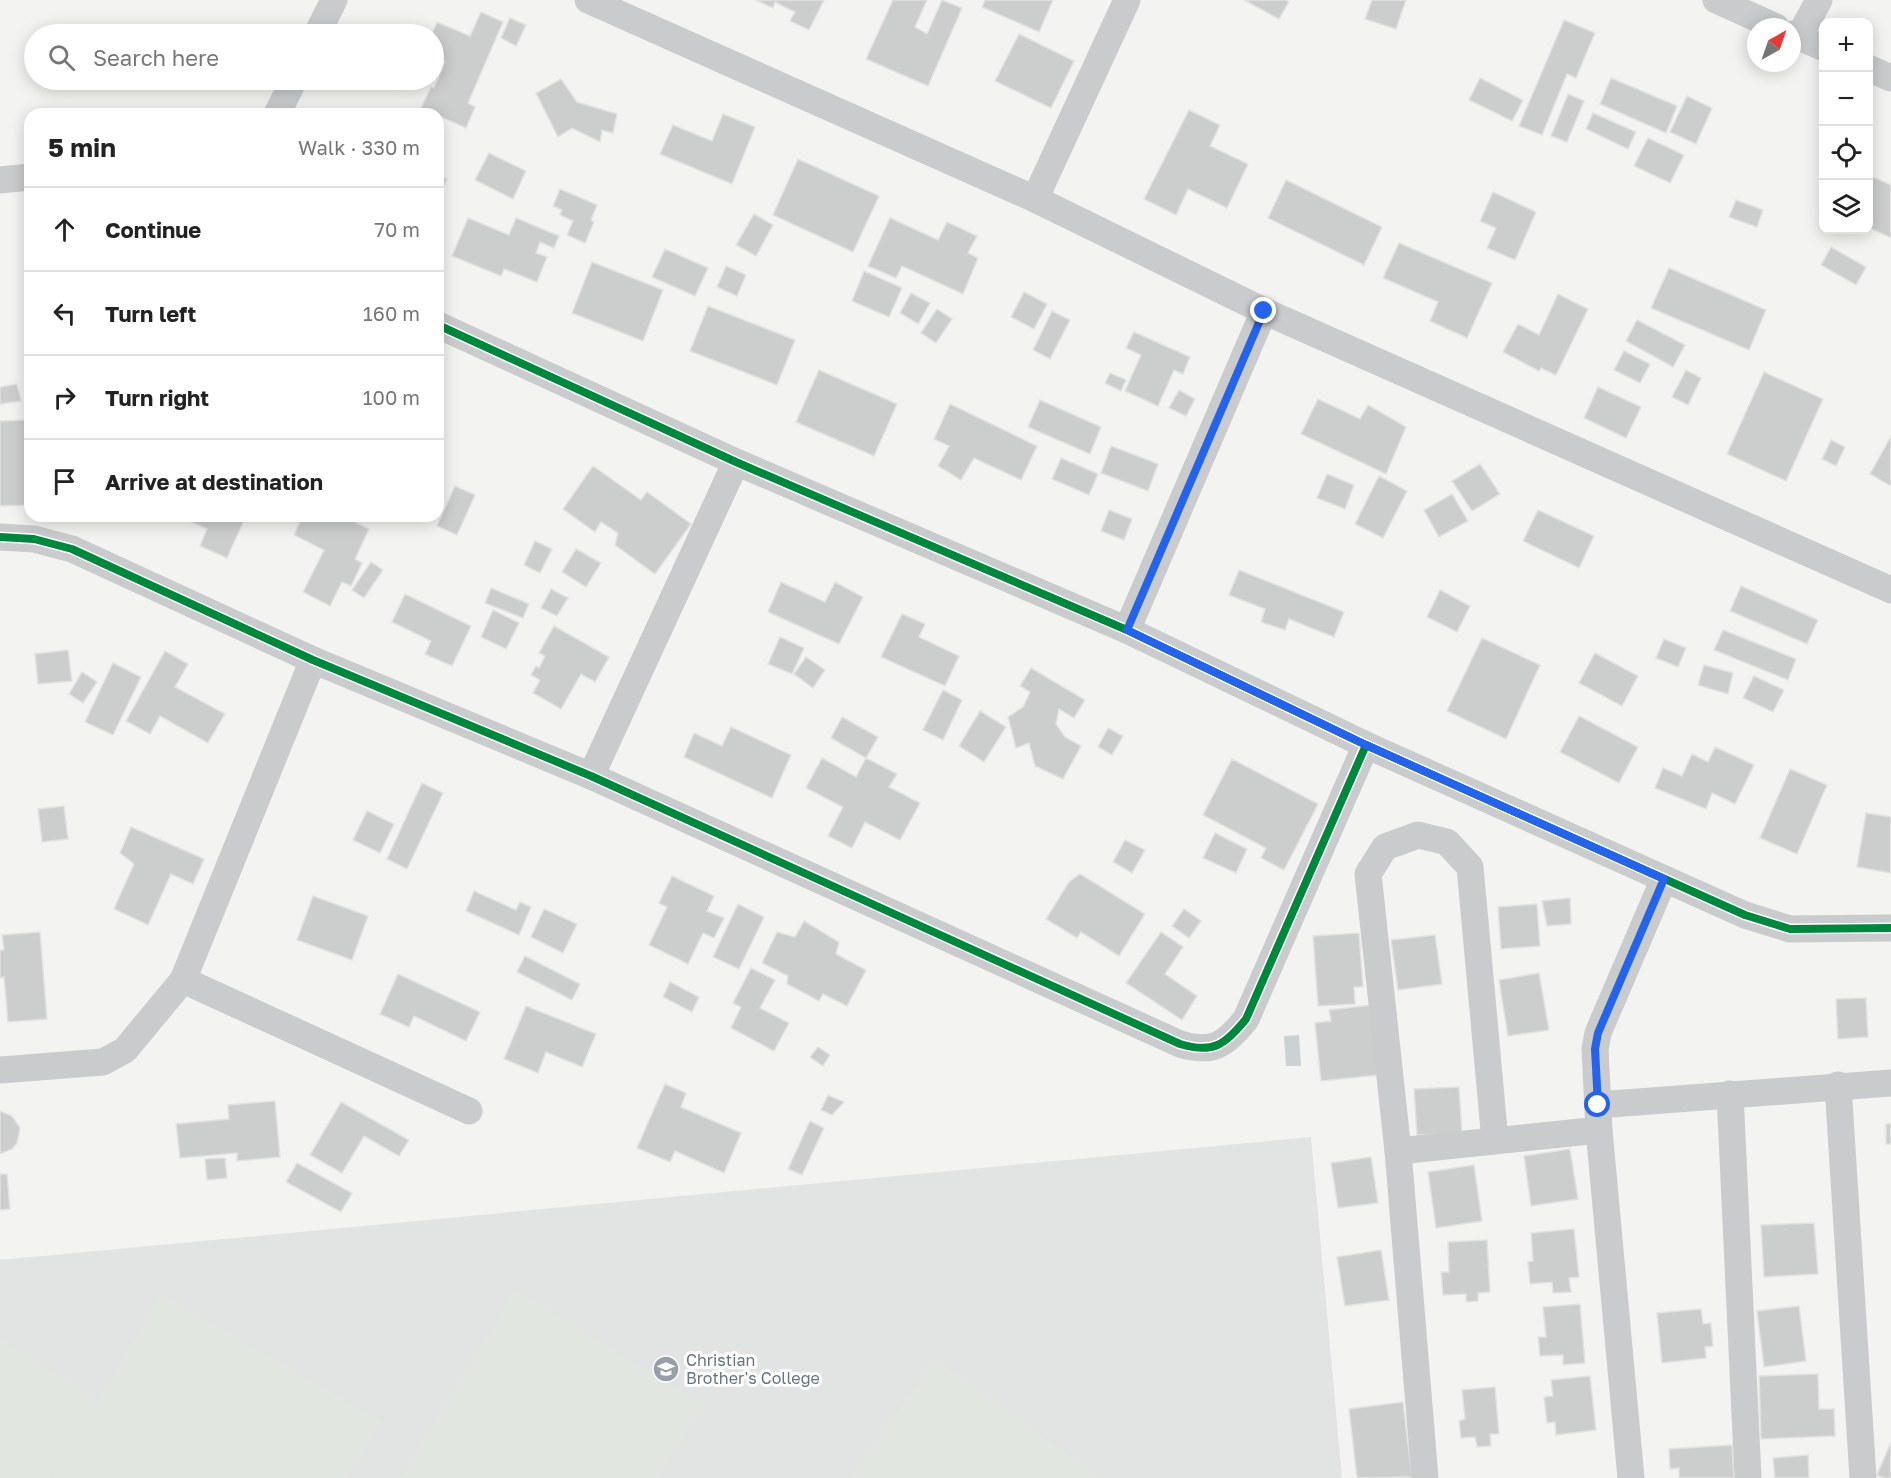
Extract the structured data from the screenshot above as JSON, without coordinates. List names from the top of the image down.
{
  "places": {
    "school or university": ["Christian Brother's College"]
  },
  "north": "top right",
  "page": {
    "map_buttons": ["+", "−"],
    "search": "Search here",
    "heading": ["5 min", "Walk · 330 m"],
    "list": [
      ["Continue", "70 m"],
      ["Turn left", "160 m"],
      ["Turn right", "100 m"],
      "Arrive at destination"
    ]
  }
}
